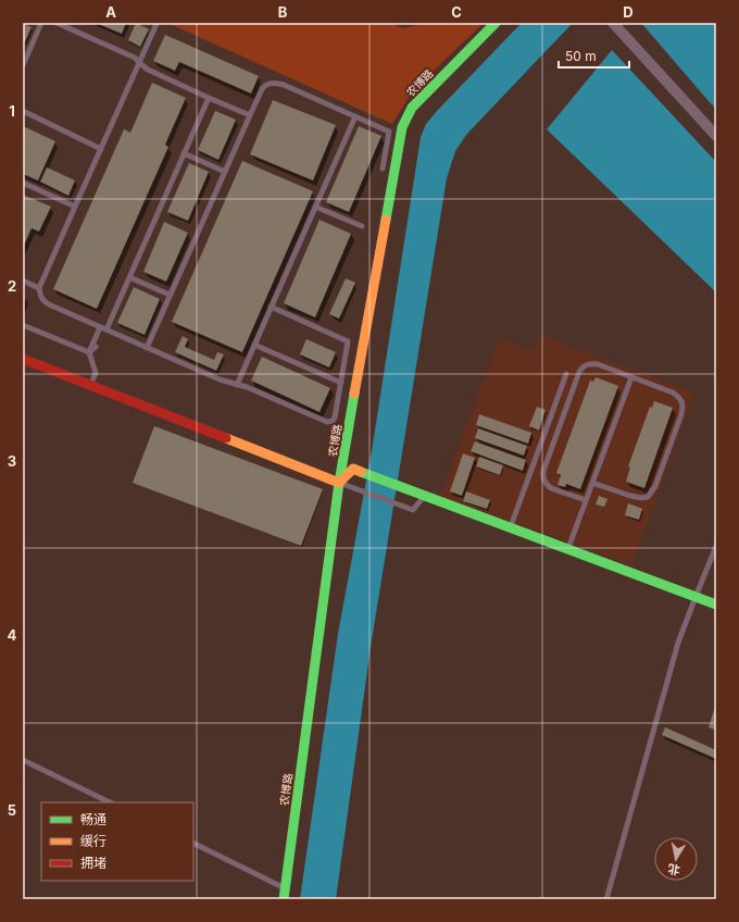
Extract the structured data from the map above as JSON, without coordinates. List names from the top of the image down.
{
  "streets": {
    "street": ["农博路"]
  },
  "legend": ["畅通", "缓行", "拥堵"],
  "scale_bar": "50 m",
  "north": "bottom",
  "grid": {
    "columns": [
      "A",
      "B",
      "C",
      "D"
    ],
    "rows": [
      "1",
      "2",
      "3",
      "4",
      "5"
    ]
  }
}
